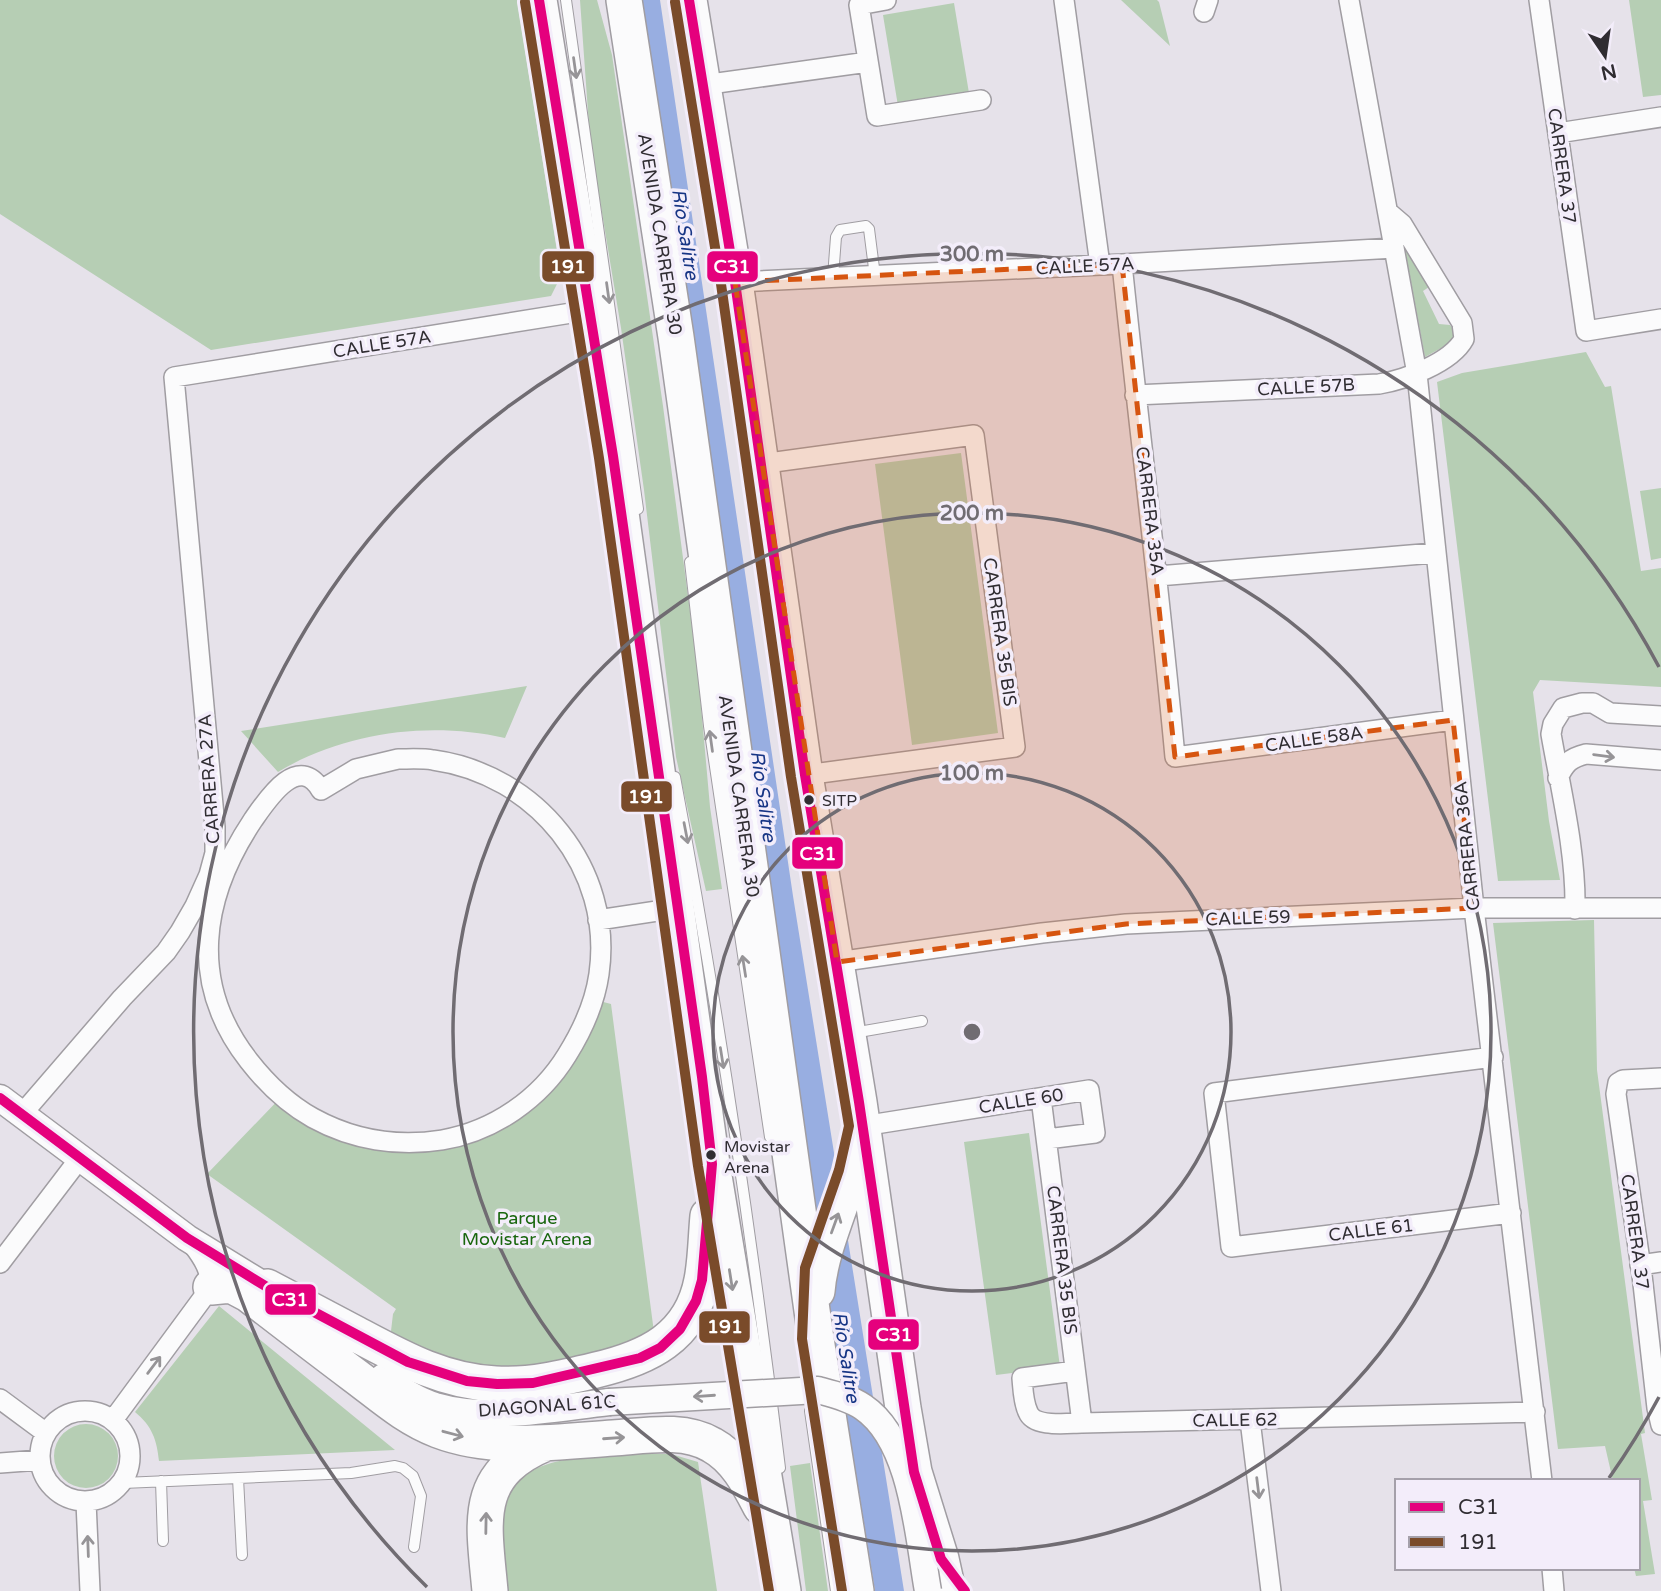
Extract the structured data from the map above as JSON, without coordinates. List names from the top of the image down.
{
  "streets": {
    "highway": ["AVENIDA CARRERA 30"],
    "main road": ["DIAGONAL 61C"],
    "street": [
      "CARRERA 37",
      "CALLE 57A",
      "CALLE 57B",
      "CARRERA 35A",
      "CARRERA 35 BIS",
      "CALLE 58A",
      "CARRERA 27A",
      "CARRERA 36A",
      "CALLE 59",
      "CALLE 60",
      "CALLE 61",
      "CALLE 62"
    ]
  },
  "crossings": [
    ["CALLE 57A", "CARRERA 35A"],
    ["CALLE 57A", "CARRERA 27A"],
    ["CALLE 57A", "CARRERA 36A"],
    ["CALLE 57B", "CARRERA 35A"],
    ["CALLE 57B", "CARRERA 36A"],
    ["CARRERA 35A", "CALLE 58A"],
    ["CARRERA 35 BIS", "CALLE 60"],
    ["CARRERA 35 BIS", "CALLE 62"],
    ["CALLE 58A", "CARRERA 36A"],
    ["CARRERA 27A", "DIAGONAL 61C"],
    ["CARRERA 36A", "CALLE 59"],
    ["CARRERA 36A", "CALLE 61"],
    ["CARRERA 36A", "CALLE 62"]
  ],
  "one_way": ["DIAGONAL 61C"],
  "water": ["Río Salitre"],
  "parks": ["Parque Movistar Arena"],
  "places": ["SITP", "Movistar Arena"],
  "lines": ["transit line C31", "transit line 191"],
  "legend": ["C31", "191"],
  "north": "bottom",
  "rings": ["300 m", "200 m", "100 m"]
}
